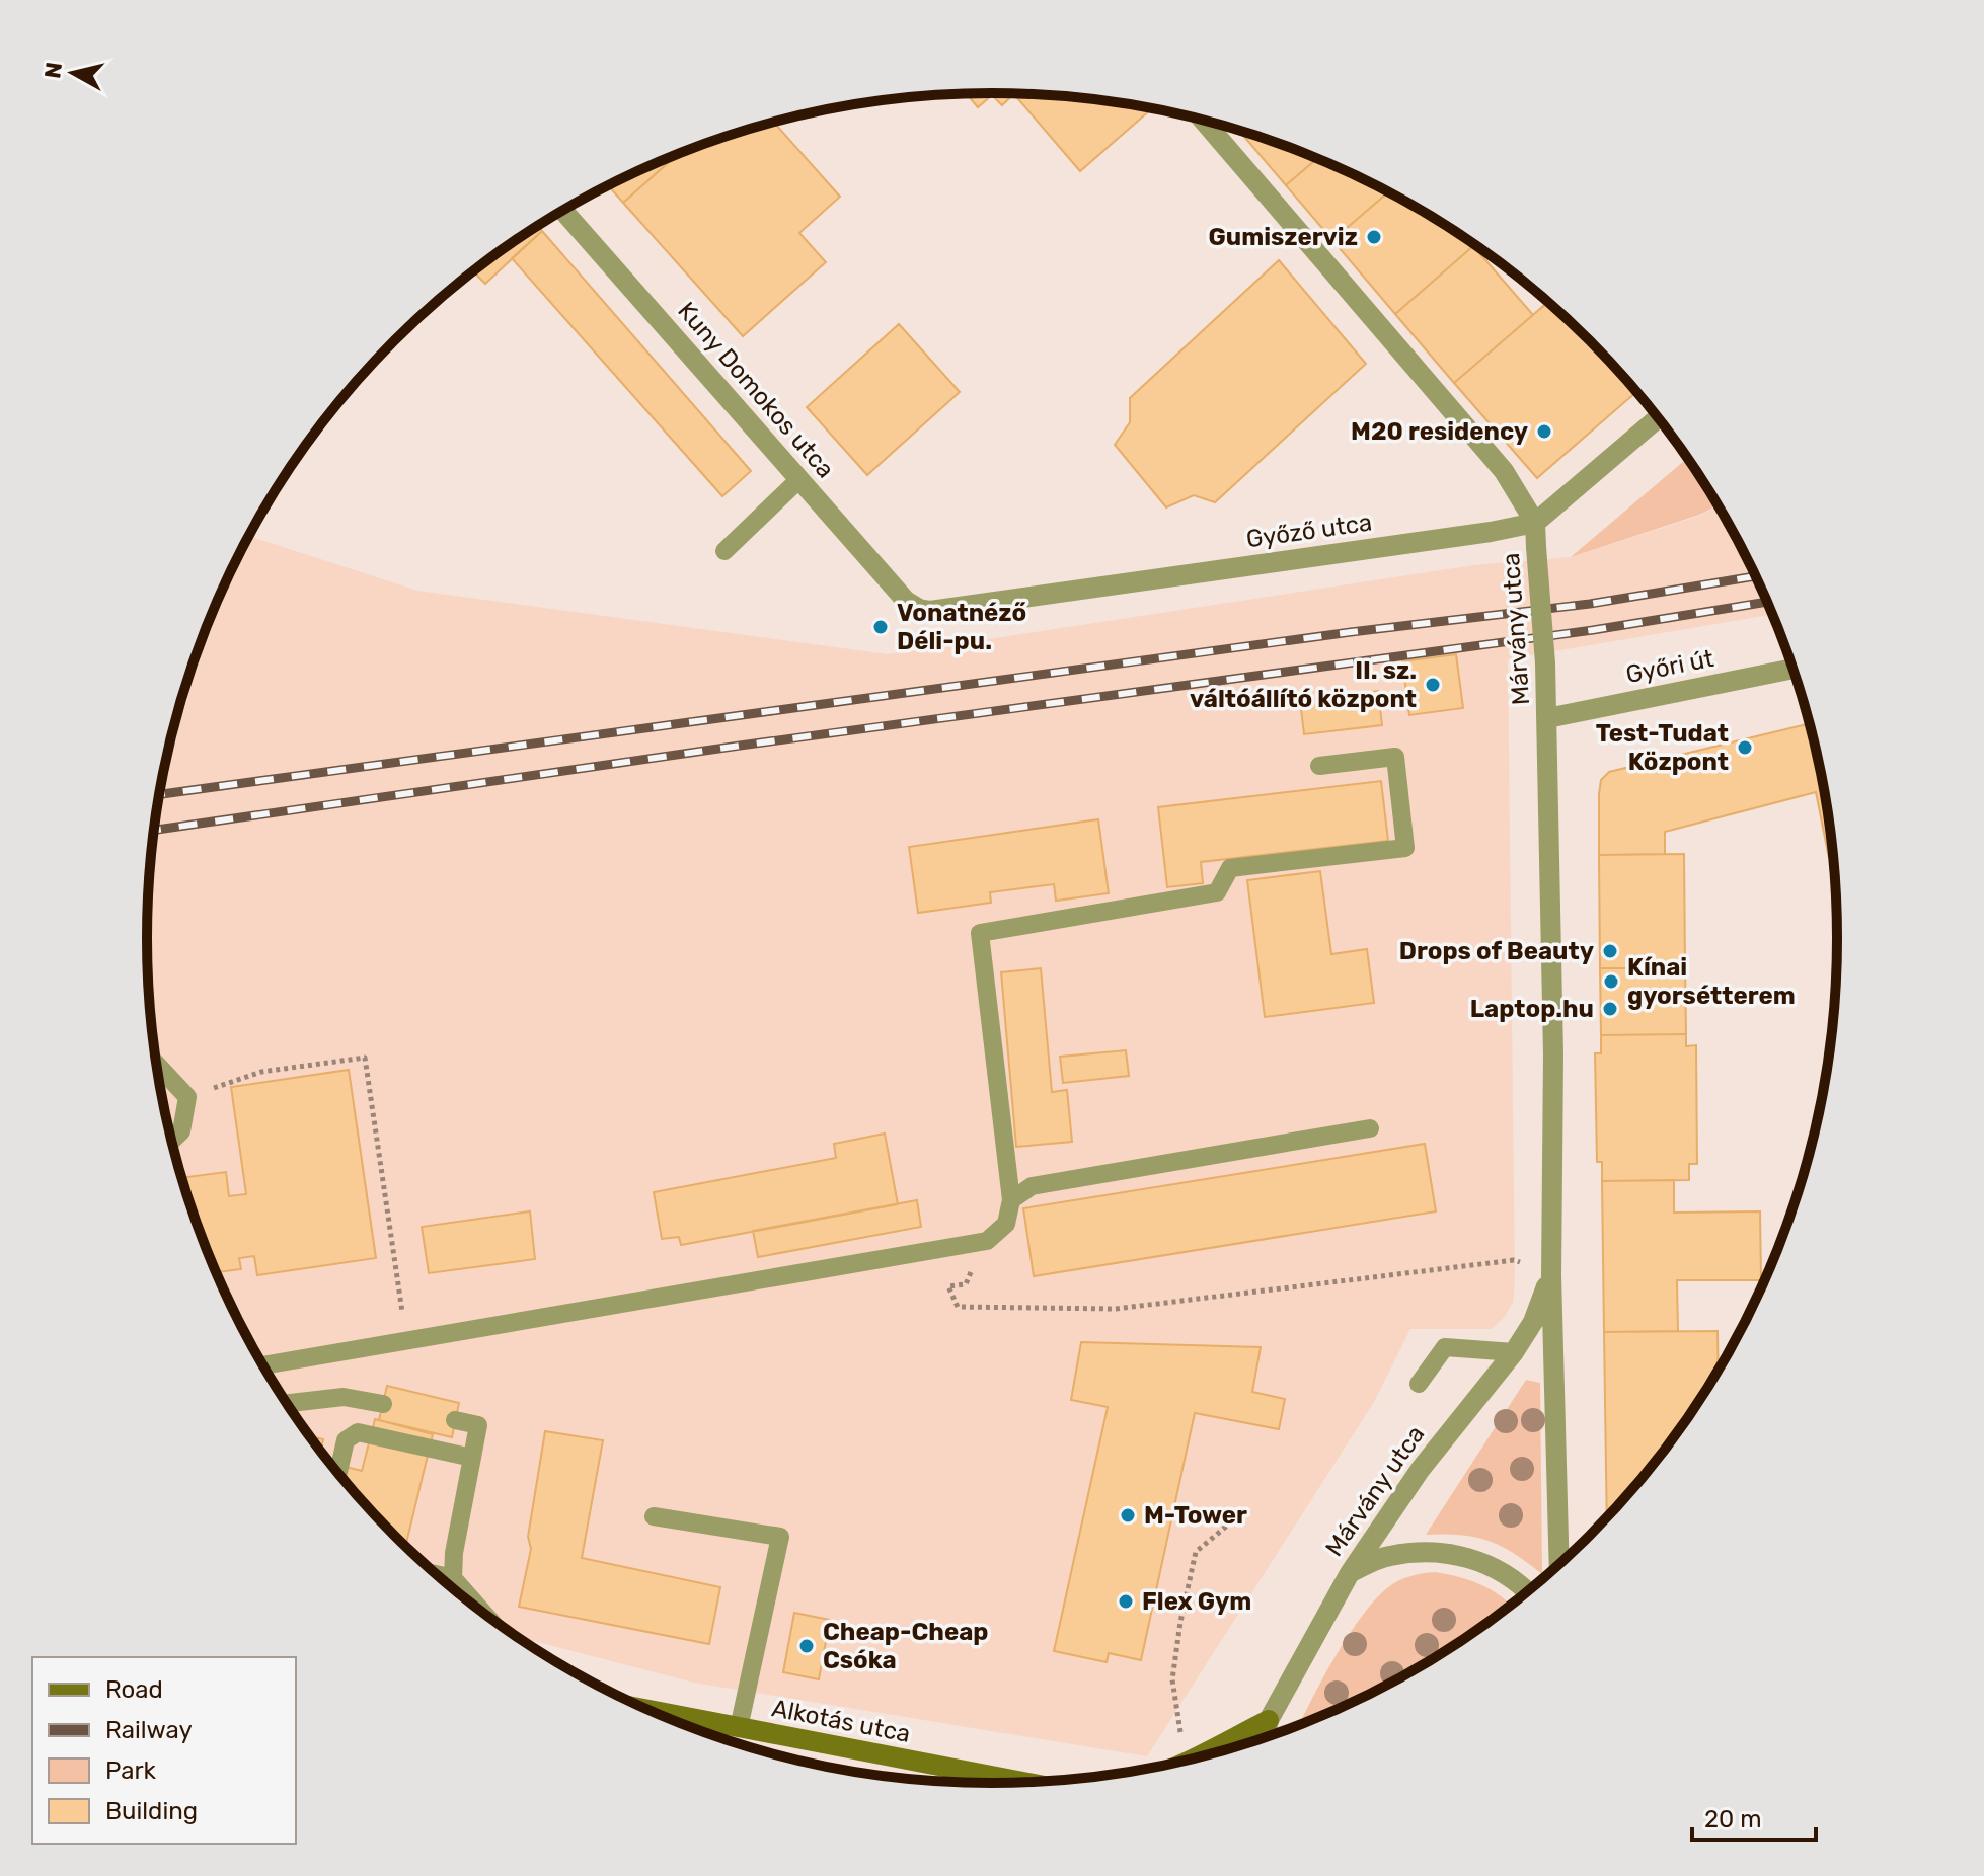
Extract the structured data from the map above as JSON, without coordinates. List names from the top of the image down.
{
  "streets": {
    "main road": ["Alkotás utca"],
    "street": [
      "Kuny Domokos utca",
      "Győző utca",
      "Márvány utca",
      "Győri út"
    ]
  },
  "crossings": [
    ["Kuny Domokos utca", "Győző utca"],
    ["Győző utca", "Márvány utca"],
    ["Márvány utca", "Győri út"]
  ],
  "places": [
    "Gumiszerviz",
    "M20 residency",
    "Vonatnéző Déli-pu.",
    "II. sz. váltóállító központ",
    "Test-Tudat Központ",
    "Drops of Beauty",
    "Kínai gyorsétterem",
    "Laptop.hu",
    "M-Tower",
    "Flex Gym",
    "Cheap-Cheap Csóka"
  ],
  "legend": [
    "Road",
    "Railway",
    "Park",
    "Building"
  ],
  "scale_bar": "20 m",
  "north": "left"
}
